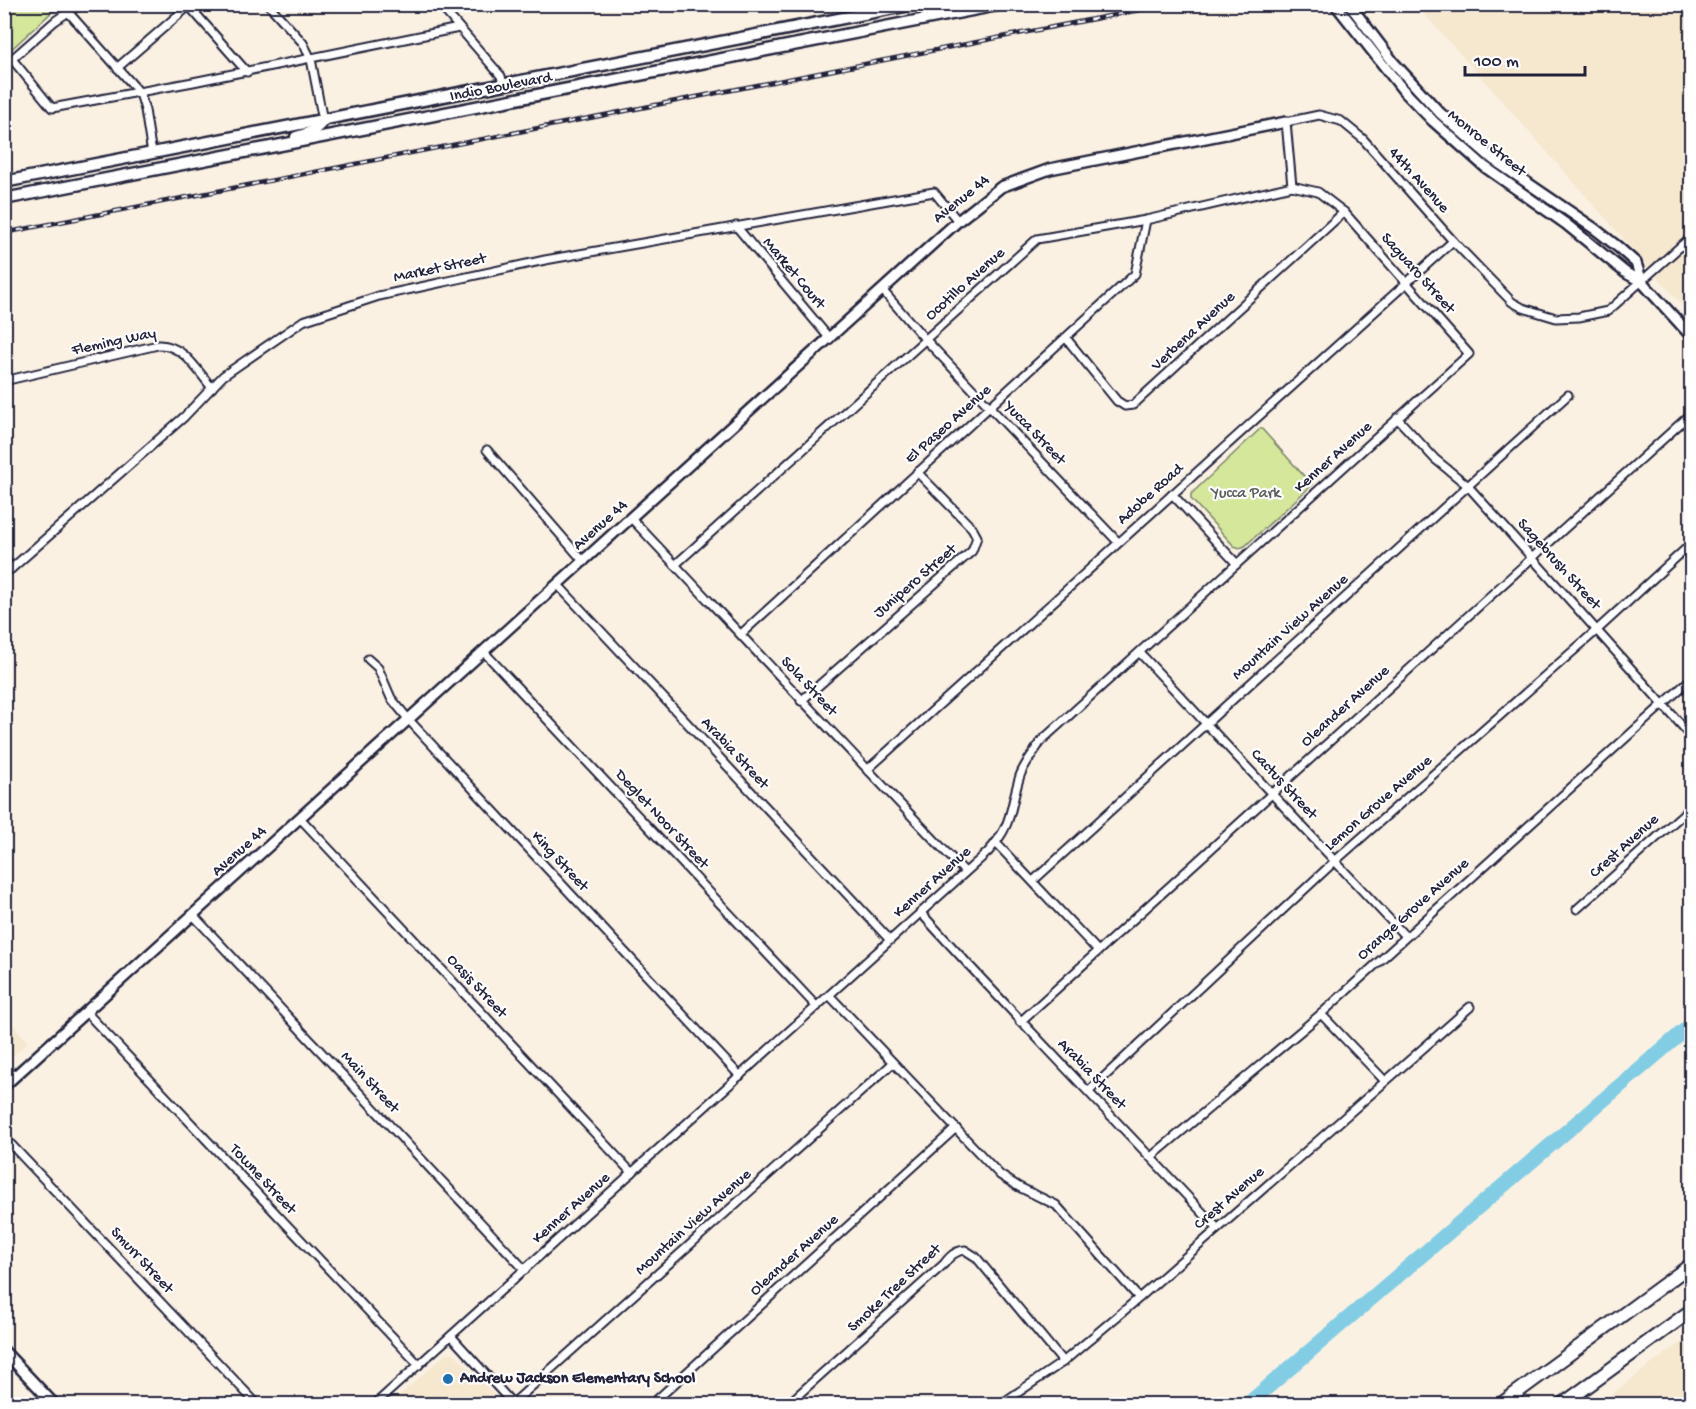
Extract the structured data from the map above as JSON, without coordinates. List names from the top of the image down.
{
  "streets": {
    "main road": ["Indio Boulevard"],
    "street": [
      "Monroe Street",
      "44th Avenue",
      "Avenue 44",
      "Market Street",
      "Market Court",
      "Saguaro Street",
      "Ocotillo Avenue",
      "Verbena Avenue",
      "Fleming Way",
      "El Paseo Avenue",
      "Yucca Street",
      "Kenner Avenue",
      "Adobe Road",
      "Sagebrush Street",
      "Junipero Street",
      "Mountain View Avenue",
      "Sola Street",
      "Oleander Avenue",
      "Arabia Street",
      "Cactus Street",
      "Lemon Grove Avenue",
      "Deglet Noor Street",
      "Crest Avenue",
      "King Street",
      "Orange Grove Avenue",
      "Oasis Street",
      "Main Street",
      "Towne Street",
      "Smurr Street",
      "Smoke Tree Street"
    ]
  },
  "crossings": [
    ["Monroe Street", "44th Avenue"],
    ["44th Avenue", "Avenue 44"],
    ["44th Avenue", "Adobe Road"],
    ["Avenue 44", "Market Street"],
    ["Avenue 44", "Market Court"],
    ["Avenue 44", "Yucca Street"],
    ["Avenue 44", "Sola Street"],
    ["Avenue 44", "Arabia Street"],
    ["Avenue 44", "Deglet Noor Street"],
    ["Avenue 44", "King Street"],
    ["Avenue 44", "Oasis Street"],
    ["Avenue 44", "Main Street"],
    ["Avenue 44", "Towne Street"],
    ["Market Street", "Market Court"],
    ["Market Street", "Fleming Way"],
    ["Saguaro Street", "Ocotillo Avenue"],
    ["Saguaro Street", "Verbena Avenue"],
    ["Saguaro Street", "Kenner Avenue"],
    ["Saguaro Street", "Adobe Road"],
    ["Ocotillo Avenue", "Verbena Avenue"],
    ["Ocotillo Avenue", "El Paseo Avenue"],
    ["Ocotillo Avenue", "Yucca Street"],
    ["Ocotillo Avenue", "Sola Street"],
    ["Verbena Avenue", "El Paseo Avenue"],
    ["El Paseo Avenue", "Yucca Street"],
    ["El Paseo Avenue", "Junipero Street"],
    ["El Paseo Avenue", "Sola Street"],
    ["Yucca Street", "Adobe Road"],
    ["Kenner Avenue", "Sagebrush Street"],
    ["Kenner Avenue", "Sola Street"],
    ["Kenner Avenue", "Arabia Street"],
    ["Kenner Avenue", "Cactus Street"],
    ["Kenner Avenue", "Deglet Noor Street"],
    ["Kenner Avenue", "King Street"],
    ["Kenner Avenue", "Oasis Street"],
    ["Kenner Avenue", "Main Street"],
    ["Kenner Avenue", "Towne Street"],
    ["Adobe Road", "Sola Street"],
    ["Sagebrush Street", "Mountain View Avenue"],
    ["Sagebrush Street", "Oleander Avenue"],
    ["Sagebrush Street", "Lemon Grove Avenue"],
    ["Sagebrush Street", "Orange Grove Avenue"],
    ["Junipero Street", "Sola Street"],
    ["Mountain View Avenue", "Cactus Street"],
    ["Oleander Avenue", "Arabia Street"],
    ["Oleander Avenue", "Cactus Street"],
    ["Arabia Street", "Lemon Grove Avenue"],
    ["Arabia Street", "Crest Avenue"],
    ["Arabia Street", "Orange Grove Avenue"],
    ["Cactus Street", "Lemon Grove Avenue"],
    ["Cactus Street", "Orange Grove Avenue"],
    ["Crest Avenue", "Smoke Tree Street"]
  ],
  "parks": ["Yucca Park"],
  "places": ["Andrew Jackson Elementary School"],
  "scale_bar": "100 m"
}
